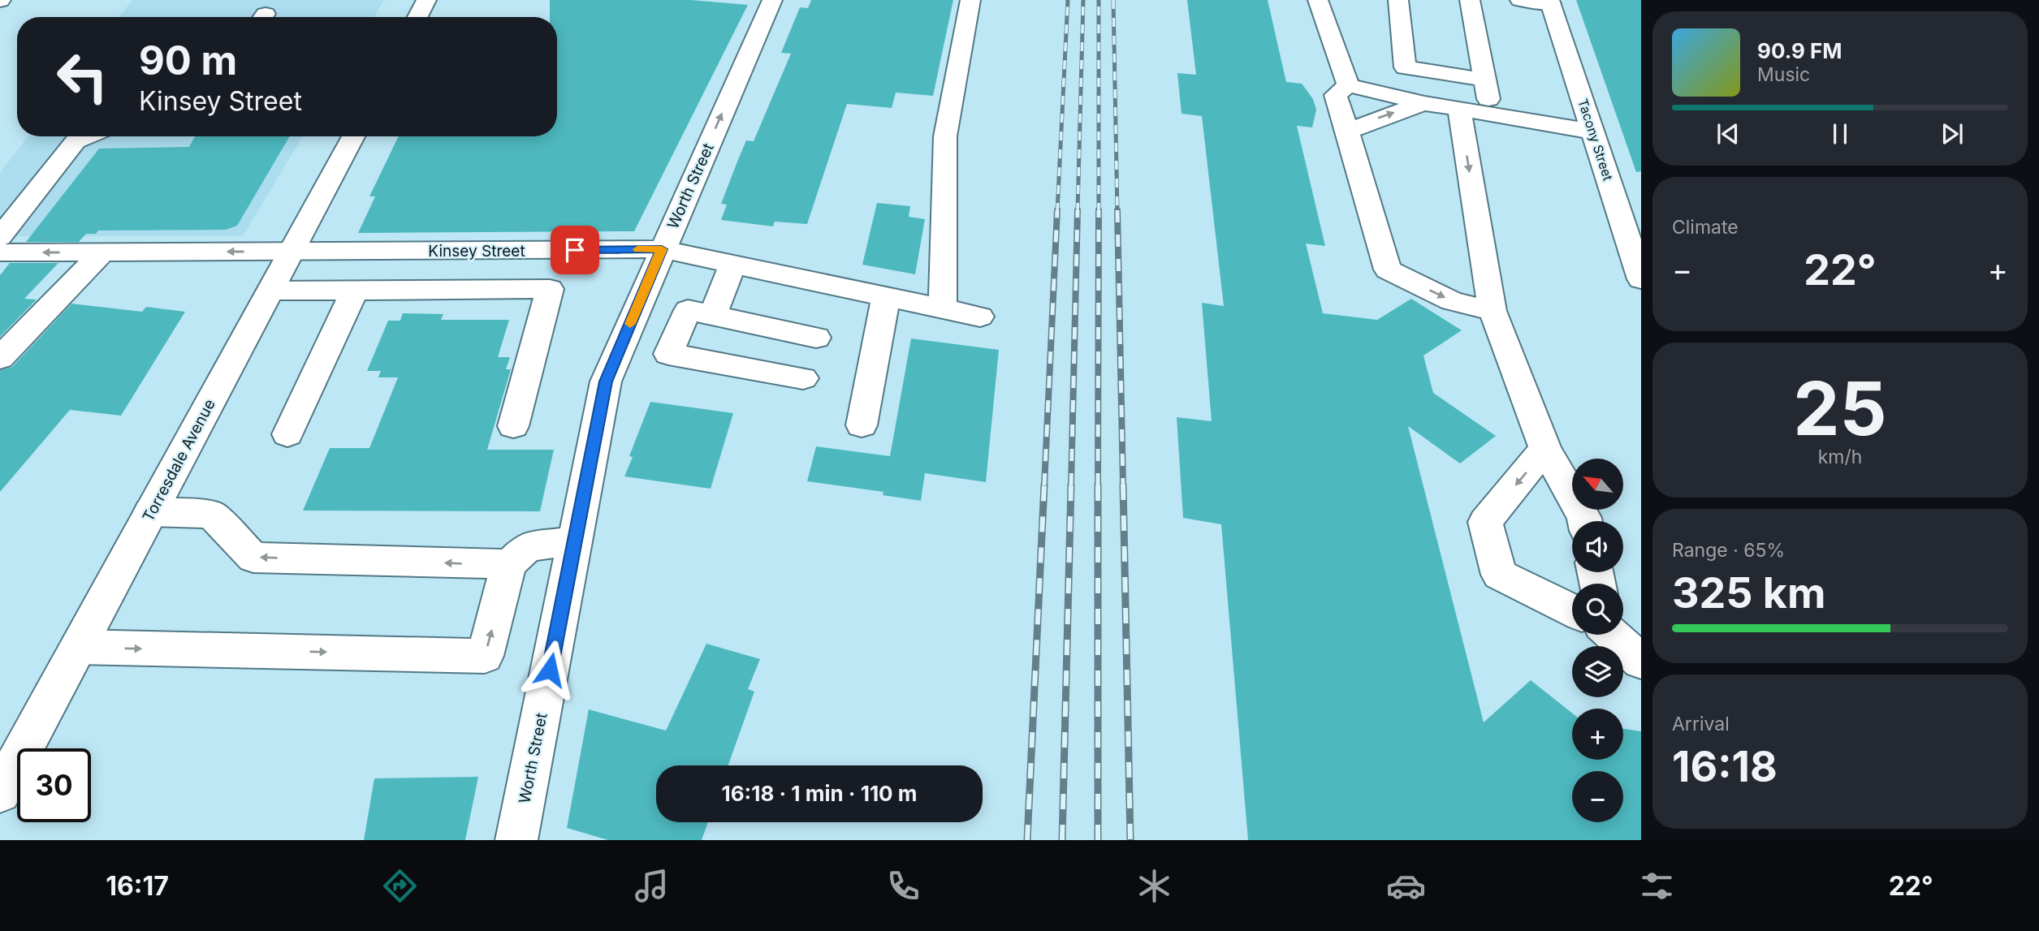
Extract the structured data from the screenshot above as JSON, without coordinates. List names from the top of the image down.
{
  "streets": {
    "street": [
      "Tacony Street",
      "Worth Street",
      "Kinsey Street",
      "Torresdale Avenue"
    ]
  },
  "crossings": [
    ["Worth Street", "Kinsey Street"],
    ["Kinsey Street", "Torresdale Avenue"]
  ],
  "north": "top left",
  "page": {
    "turn": ["90 m", "Kinsey Street"],
    "song": ["90.9 FM", "Music"],
    "tile": [
      "Climate",
      ["25", "km/h"],
      ["Range · 65%", "325 km"],
      ["Arrival", "16:18"]
    ],
    "heat": ["−", "22°", "+"],
    "map_buttons": ["+", "−"],
    "limit": "30",
    "trip": "16:18 · 1 min · 110 m",
    "tabs": ["16:17", "22°"]
  }
}
